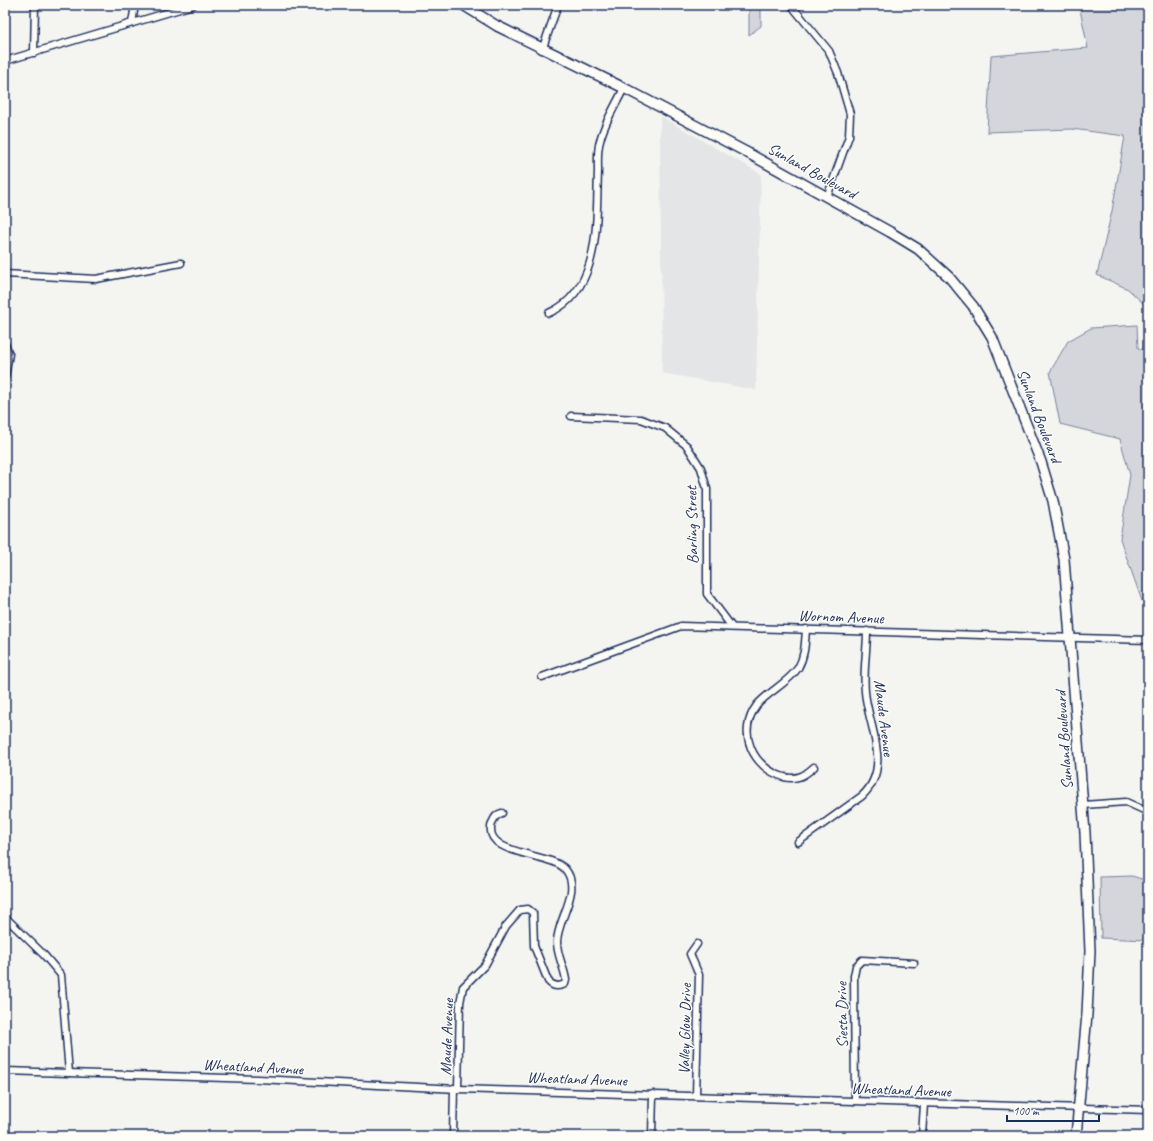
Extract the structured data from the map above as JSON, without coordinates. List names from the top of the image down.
{
  "streets": {
    "main road": ["Sunland Boulevard"],
    "street": [
      "Barling Street",
      "Wornom Avenue",
      "Maude Avenue",
      "Siesta Drive",
      "Valley Glow Drive",
      "Wheatland Avenue"
    ]
  },
  "crossings": [
    ["Sunland Boulevard", "Wornom Avenue"],
    ["Sunland Boulevard", "Wheatland Avenue"],
    ["Barling Street", "Wornom Avenue"],
    ["Wornom Avenue", "Maude Avenue"],
    ["Maude Avenue", "Wheatland Avenue"],
    ["Siesta Drive", "Wheatland Avenue"],
    ["Valley Glow Drive", "Wheatland Avenue"]
  ],
  "scale_bar": "100 m"
}
